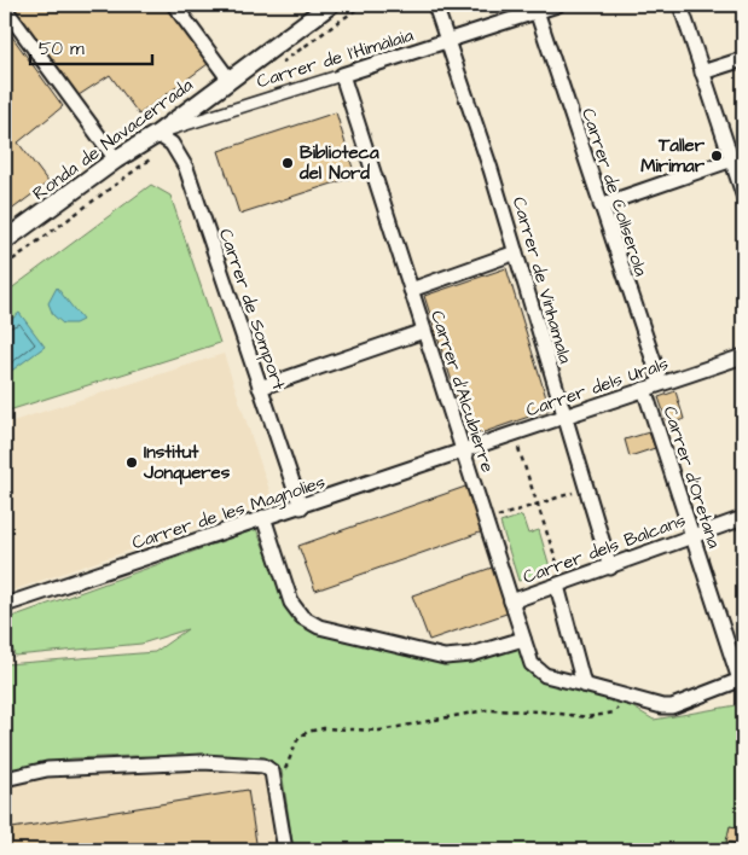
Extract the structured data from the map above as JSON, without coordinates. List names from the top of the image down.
{
  "streets": {
    "street": [
      "Carrer de l'Himàlaia",
      "Ronda de Navacerrada",
      "Carrer de Collserola",
      "Carrer de Vinhamala",
      "Carrer de Somport",
      "Carrer dels Urals",
      "Carrer d'Alcubierre",
      "Carrer d'Oretana",
      "Carrer de les Magnolies",
      "Carrer dels Balcans"
    ]
  },
  "crossings": [
    ["Carrer de l'Himàlaia", "Ronda de Navacerrada"],
    ["Carrer de l'Himàlaia", "Carrer de Collserola"],
    ["Carrer de l'Himàlaia", "Carrer de Vinhamala"],
    ["Carrer de l'Himàlaia", "Carrer de Somport"],
    ["Carrer de l'Himàlaia", "Carrer d'Alcubierre"],
    ["Ronda de Navacerrada", "Carrer de Somport"],
    ["Carrer de Collserola", "Carrer dels Urals"],
    ["Carrer de Vinhamala", "Carrer dels Urals"],
    ["Carrer de Vinhamala", "Carrer dels Balcans"],
    ["Carrer de Somport", "Carrer de les Magnolies"],
    ["Carrer dels Urals", "Carrer d'Alcubierre"],
    ["Carrer dels Urals", "Carrer d'Oretana"],
    ["Carrer dels Urals", "Carrer de les Magnolies"],
    ["Carrer d'Alcubierre", "Carrer d'Oretana"],
    ["Carrer d'Alcubierre", "Carrer de les Magnolies"],
    ["Carrer d'Alcubierre", "Carrer dels Balcans"],
    ["Carrer d'Oretana", "Carrer dels Balcans"]
  ],
  "places": ["Taller Mirimar", "Biblioteca del Nord", "Institut Jonqueres"],
  "scale_bar": "50 m"
}
